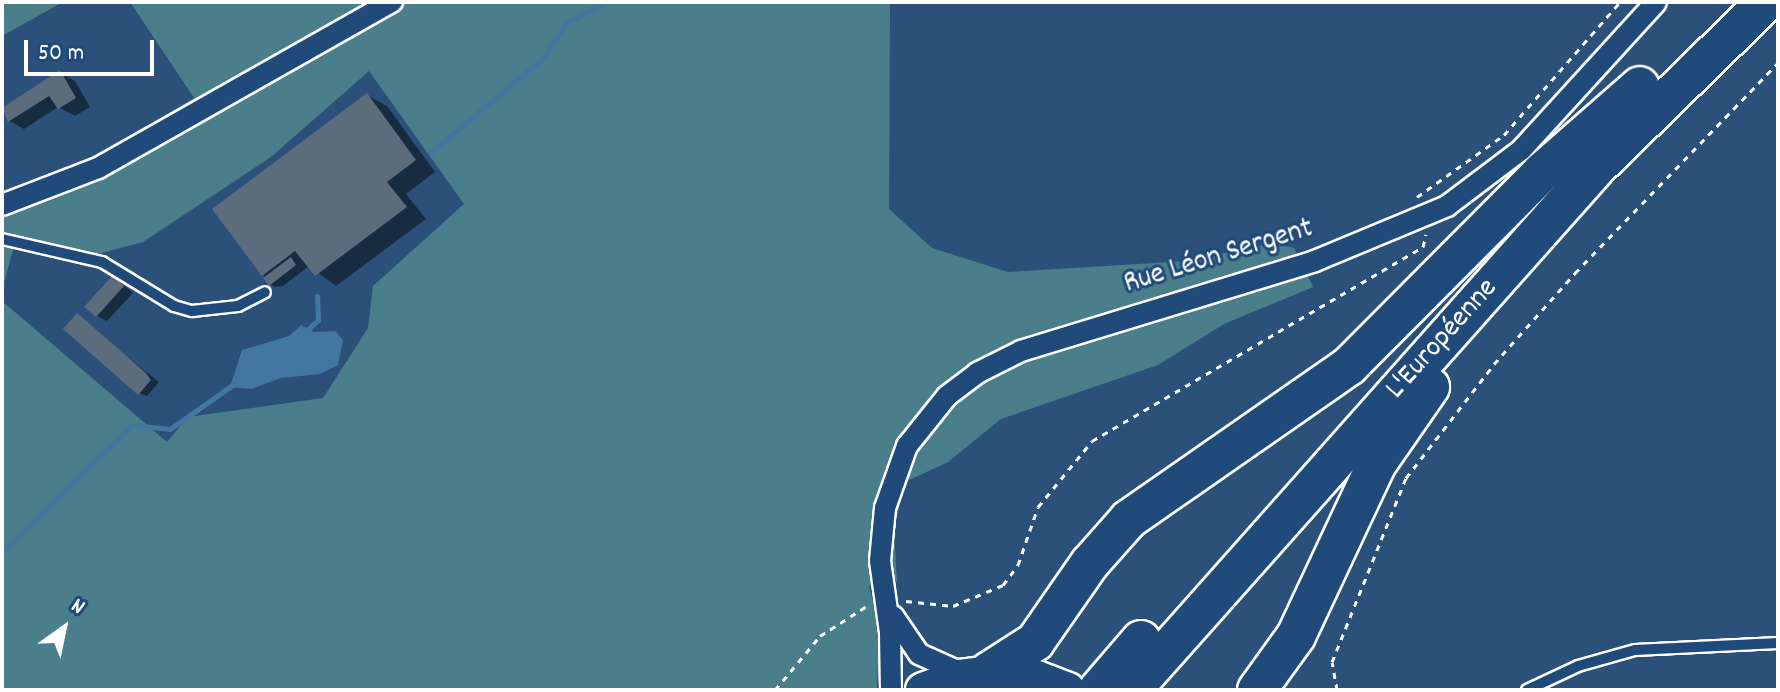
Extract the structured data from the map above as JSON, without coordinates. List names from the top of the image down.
{
  "streets": {
    "highway": ["L'Européenne"],
    "street": ["Rue Léon Sergent"]
  },
  "scale_bar": "50 m",
  "north": "top right"
}
